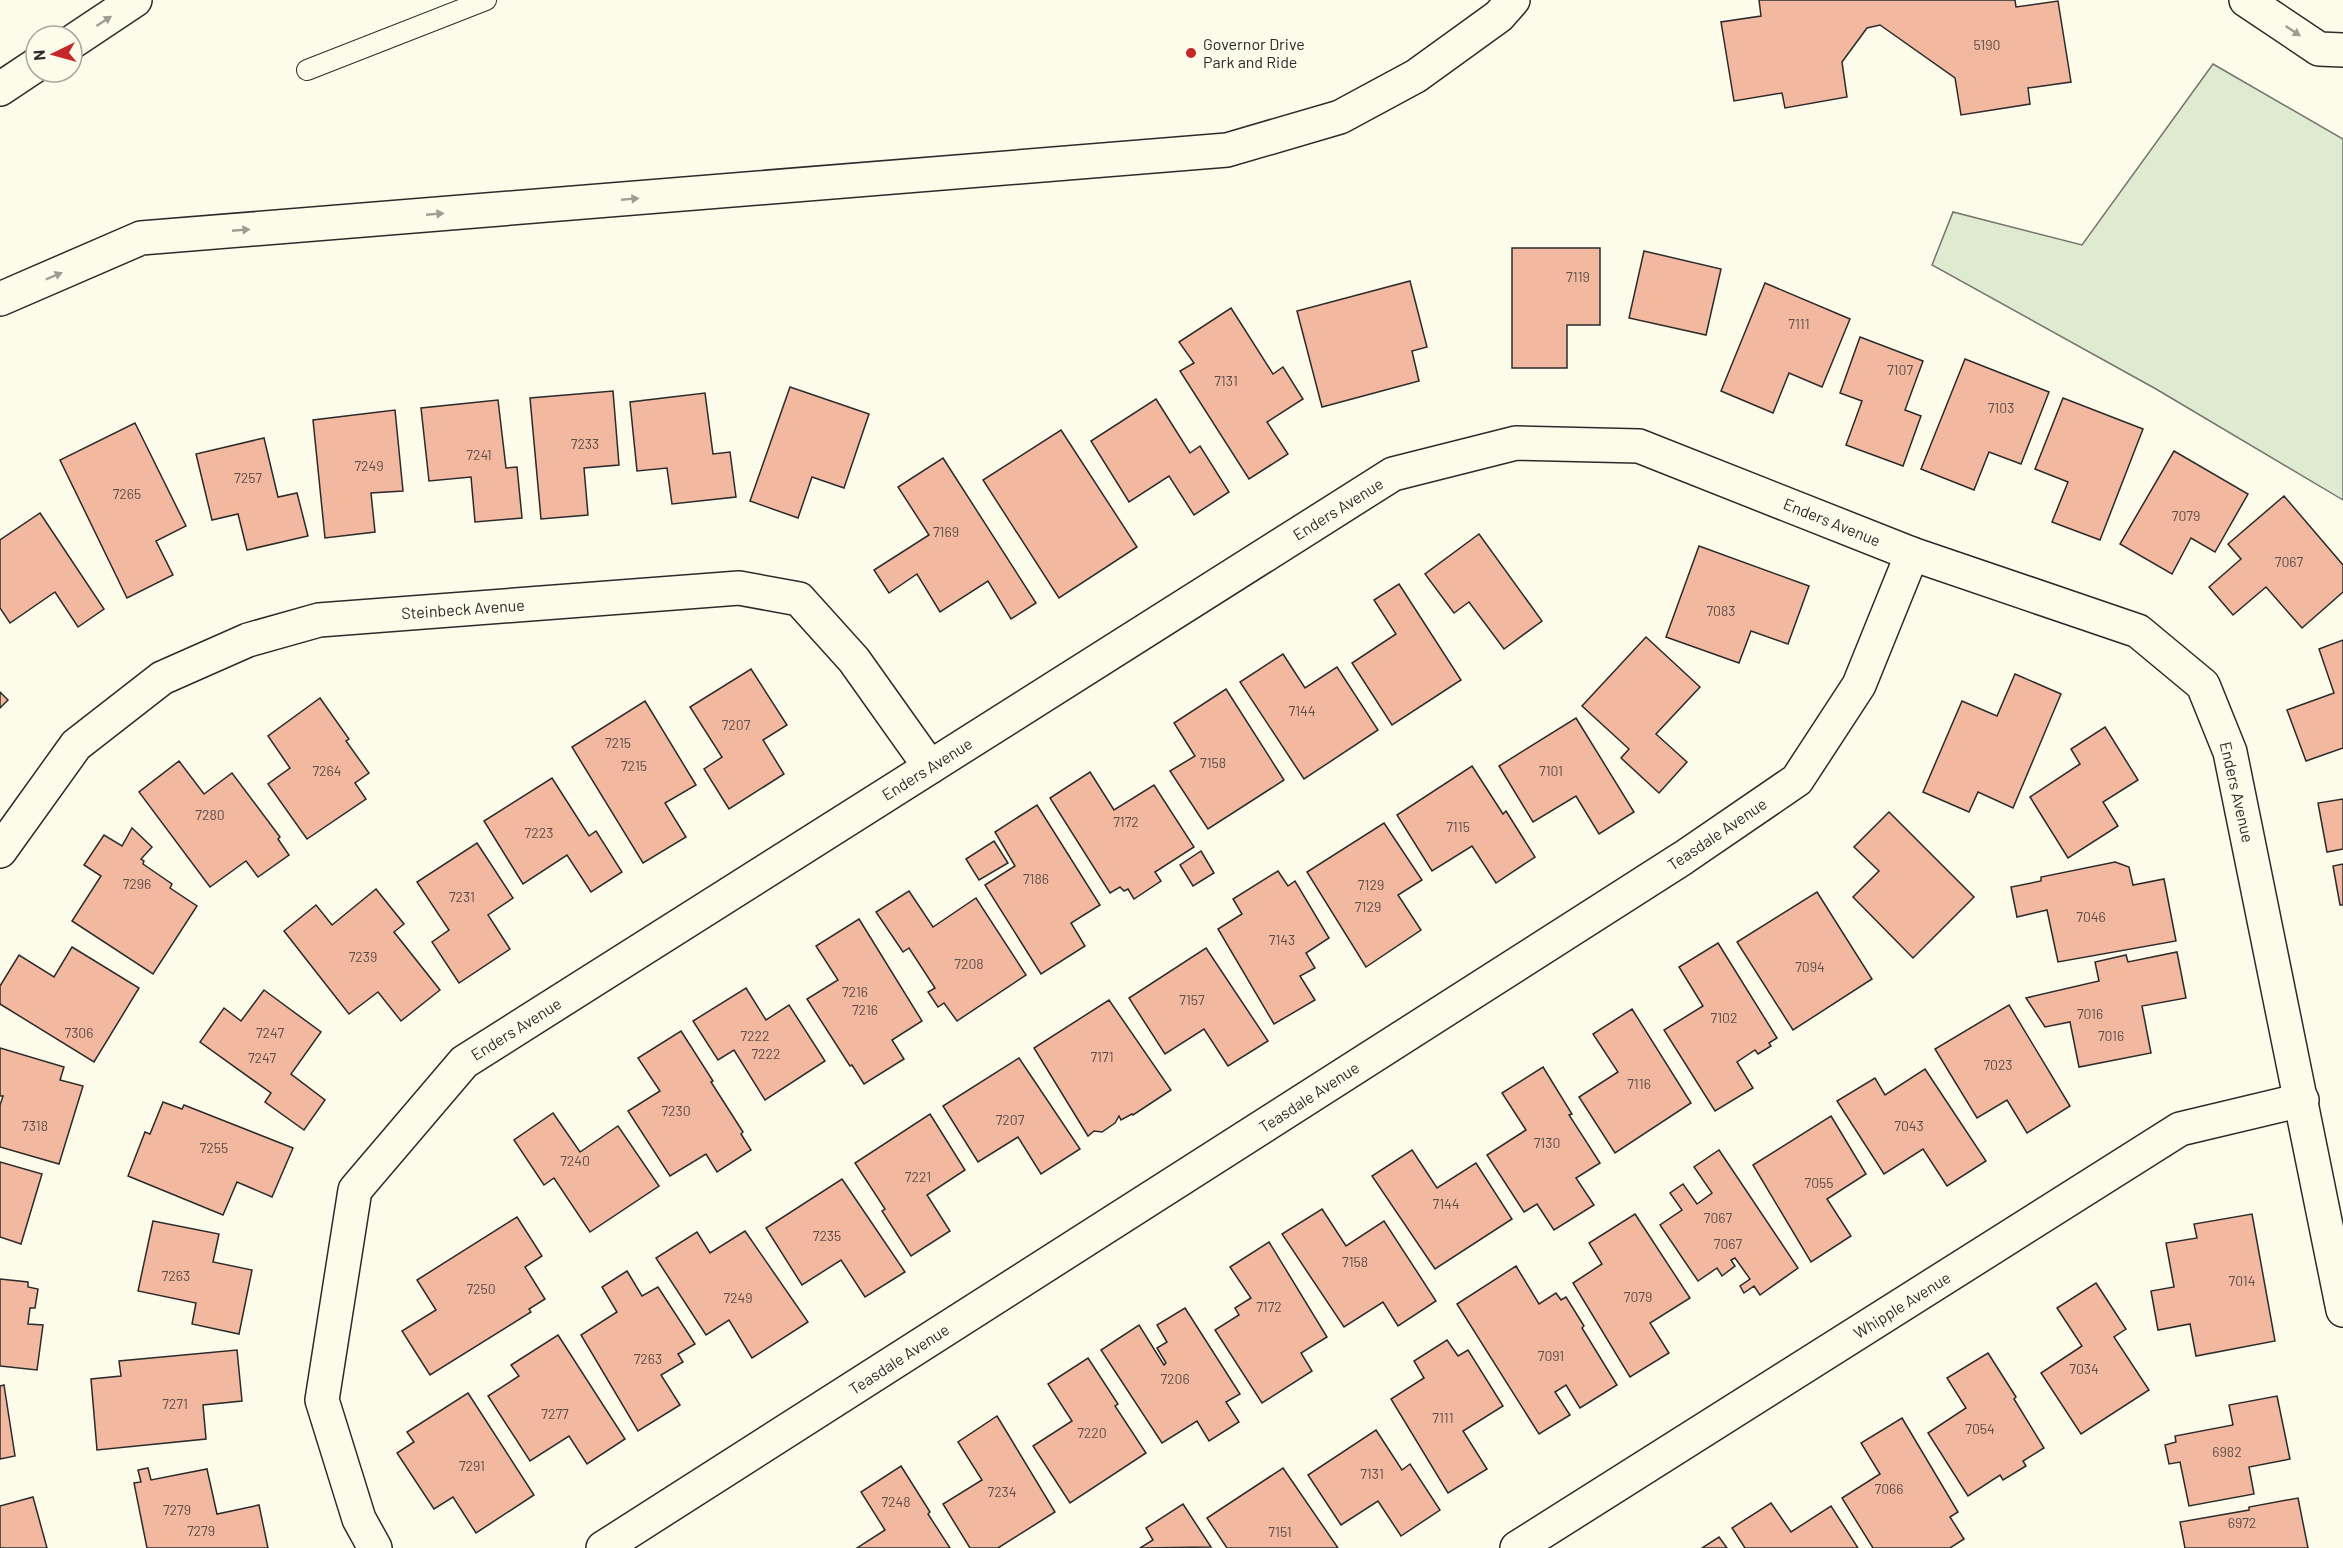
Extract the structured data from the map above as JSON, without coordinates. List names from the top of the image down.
{
  "streets": {
    "main road": [
      "Enders Avenue",
      "Steinbeck Avenue",
      "Teasdale Avenue",
      "Whipple Avenue"
    ]
  },
  "crossings": [
    ["Enders Avenue", "Steinbeck Avenue"],
    ["Enders Avenue", "Teasdale Avenue"],
    ["Enders Avenue", "Whipple Avenue"]
  ],
  "places": ["Governor Drive Park and Ride"],
  "house_numbers": [
    "5190",
    "7119",
    "7111",
    "7107",
    "7131",
    "7103",
    "7233",
    "7241",
    "7249",
    "7257",
    "7265",
    "7079",
    "7169",
    "7067",
    "7083",
    "7144",
    "7207",
    "7215",
    "7158",
    "7215",
    "7264",
    "7101",
    "7280",
    "7172",
    "7115",
    "7223",
    "7186",
    "7296",
    "7129",
    "7231",
    "7129",
    "7046",
    "7143",
    "7239",
    "7208",
    "7094",
    "7216",
    "7157",
    "7216",
    "7016",
    "7102",
    "7306",
    "7247",
    "7222",
    "7016",
    "7222",
    "7171",
    "7247",
    "7023",
    "7116",
    "7230",
    "7207",
    "7318",
    "7043",
    "7130",
    "7255",
    "7240",
    "7221",
    "7055",
    "7144",
    "7067",
    "7235",
    "7067",
    "7158",
    "7263",
    "7014",
    "7250",
    "7079",
    "7249",
    "7172",
    "7091",
    "7263",
    "7034",
    "7206",
    "7271",
    "7277",
    "7111",
    "7054",
    "7220",
    "6982",
    "7291",
    "7131",
    "7066",
    "7234",
    "7248",
    "7279",
    "6972",
    "7279",
    "7151"
  ],
  "north": "left"
}
